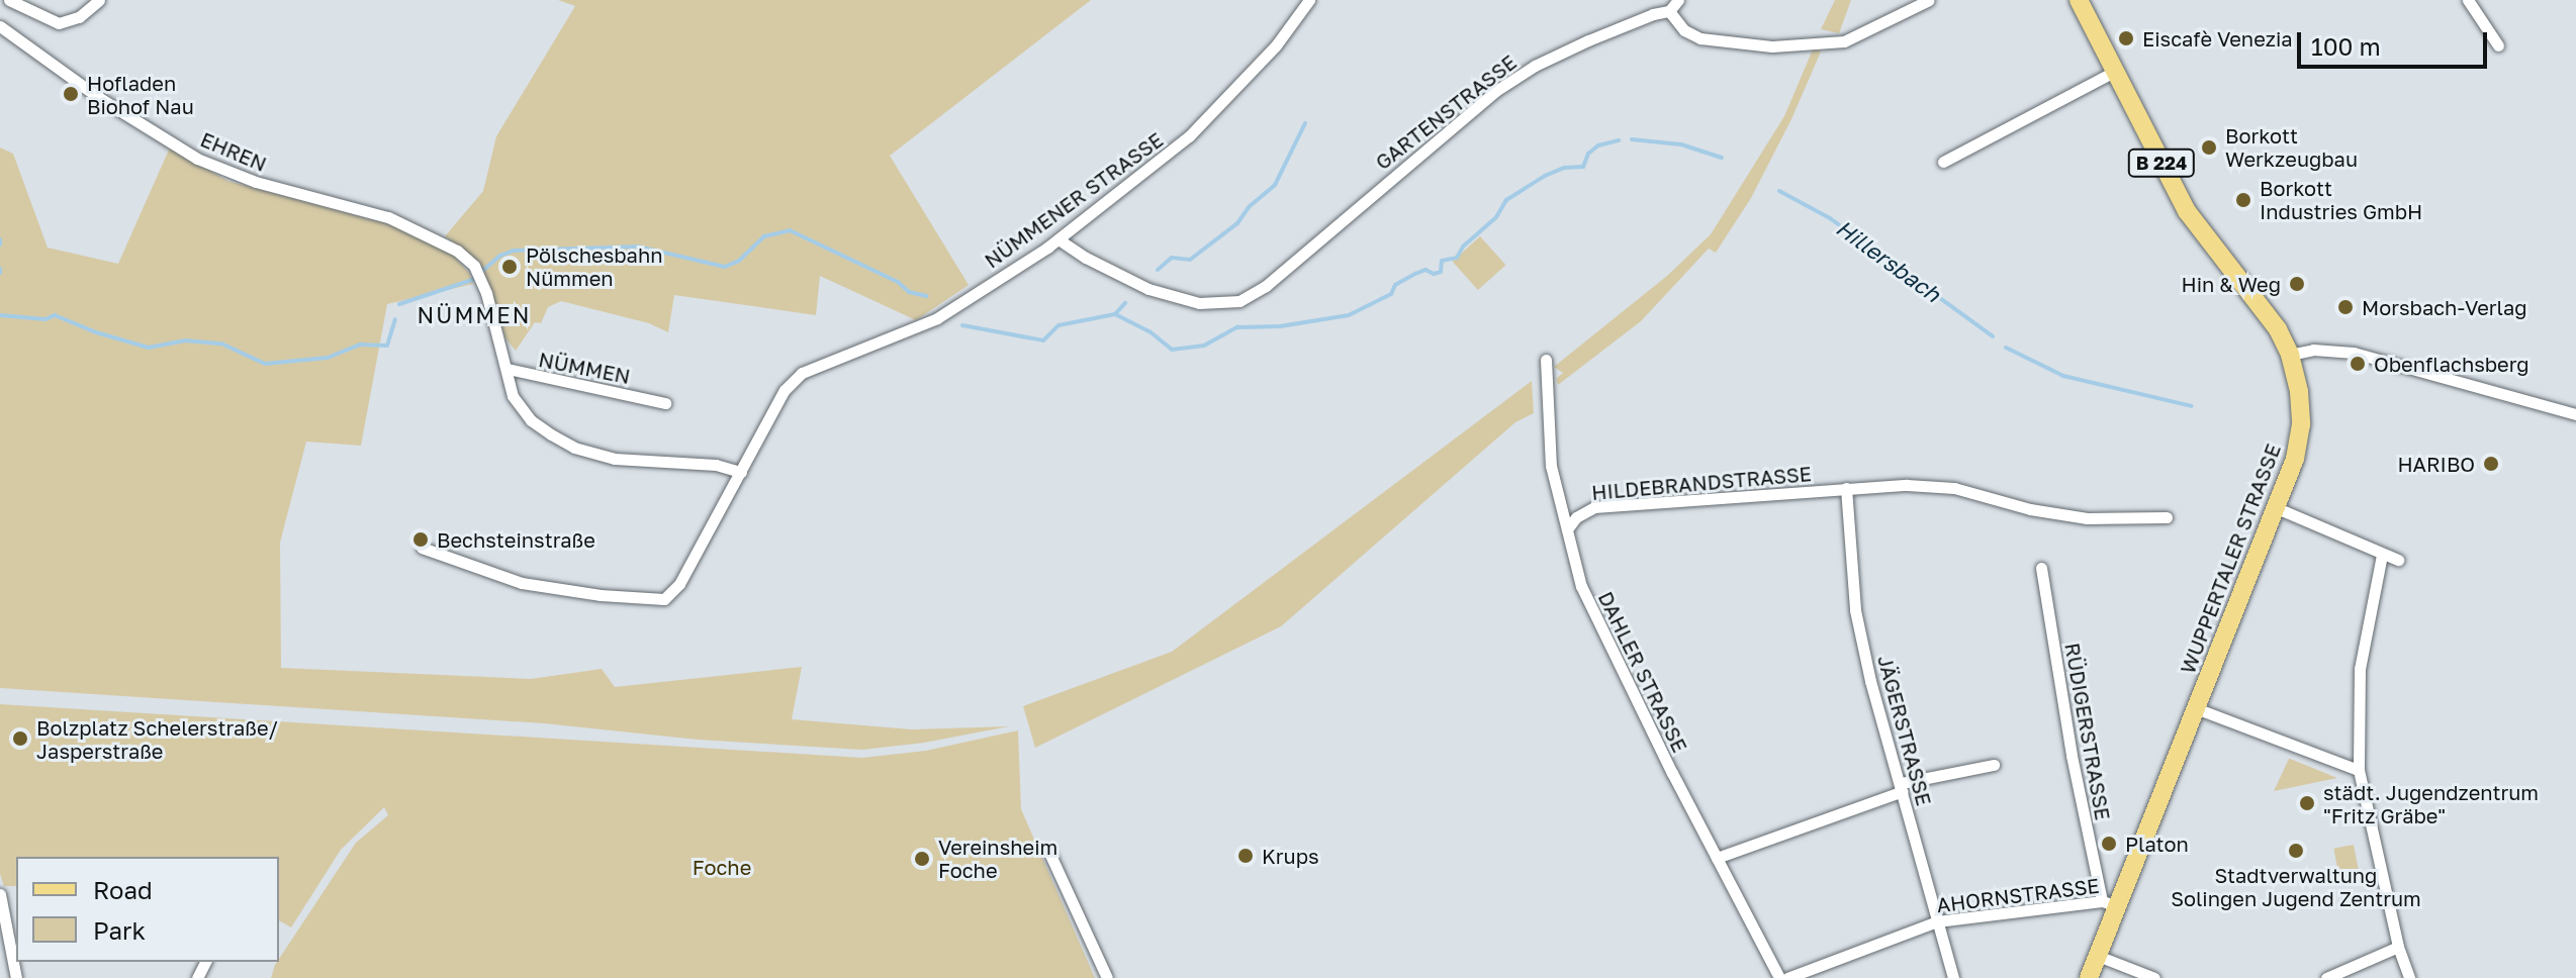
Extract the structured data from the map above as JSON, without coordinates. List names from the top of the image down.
{
  "streets": {
    "main road": ["B 224", "WUPPERTALER STRASSE"],
    "street": [
      "GARTENSTRASSE",
      "EHREN",
      "NÜMMENER STRASSE",
      "NÜMMEN",
      "HILDEBRANDSTRASSE",
      "DAHLER STRASSE",
      "JÄGERSTRASSE",
      "RÜDIGERSTRASSE",
      "AHORNSTRASSE"
    ]
  },
  "crossings": [
    ["GARTENSTRASSE", "NÜMMENER STRASSE"],
    ["EHREN", "NÜMMEN"],
    ["HILDEBRANDSTRASSE", "DAHLER STRASSE"],
    ["HILDEBRANDSTRASSE", "JÄGERSTRASSE"],
    ["WUPPERTALER STRASSE", "RÜDIGERSTRASSE"],
    ["WUPPERTALER STRASSE", "AHORNSTRASSE"],
    ["JÄGERSTRASSE", "AHORNSTRASSE"],
    ["RÜDIGERSTRASSE", "AHORNSTRASSE"]
  ],
  "districts": ["NÜMMEN"],
  "water": ["Hillersbach"],
  "parks": ["Foche"],
  "places": [
    "Eiscafè Venezia",
    "Hofladen Biohof Nau",
    "Borkott Werkzeugbau",
    "Borkott Industries GmbH",
    "Pölschesbahn Nümmen",
    "Hin & Weg",
    "Morsbach-Verlag",
    "Obenflachsberg",
    "HARIBO",
    "Bechsteinstraße",
    "Bolzplatz Schelerstraße/ Jasperstraße",
    "städt. Jugendzentrum \"Fritz Gräbe\"",
    "Platon",
    "Stadtverwaltung Solingen Jugend Zentrum",
    "Krups",
    "Vereinsheim Foche"
  ],
  "legend": ["Road", "Park"],
  "scale_bar": "100 m"
}
